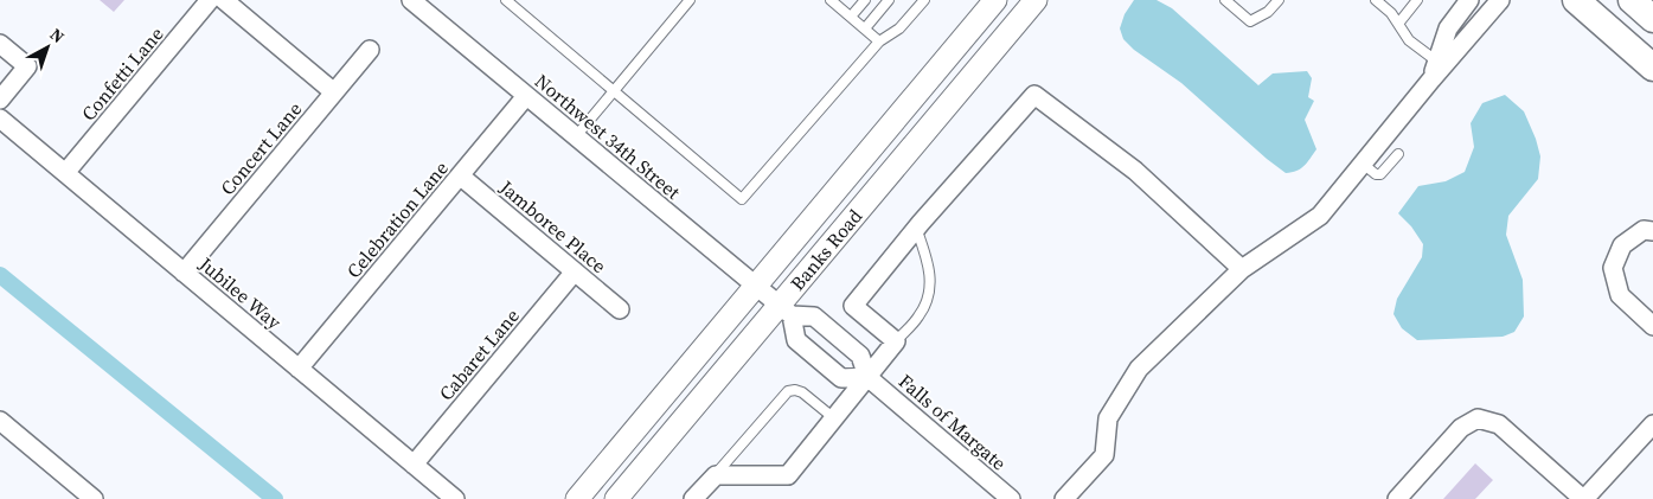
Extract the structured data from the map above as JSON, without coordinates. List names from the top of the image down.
{
  "streets": {
    "street": [
      "Confetti Lane",
      "Northwest 34th Street",
      "Concert Lane",
      "Celebration Lane",
      "Jamboree Place",
      "Banks Road",
      "Jubilee Way",
      "Cabaret Lane",
      "Falls of Margate"
    ]
  },
  "crossings": [
    ["Confetti Lane", "Jubilee Way"],
    ["Northwest 34th Street", "Celebration Lane"],
    ["Northwest 34th Street", "Banks Road"],
    ["Northwest 34th Street", "Falls of Margate"],
    ["Concert Lane", "Jubilee Way"],
    ["Celebration Lane", "Jamboree Place"],
    ["Celebration Lane", "Jubilee Way"],
    ["Jamboree Place", "Cabaret Lane"],
    ["Banks Road", "Falls of Margate"],
    ["Jubilee Way", "Cabaret Lane"]
  ],
  "north": "top right"
}
